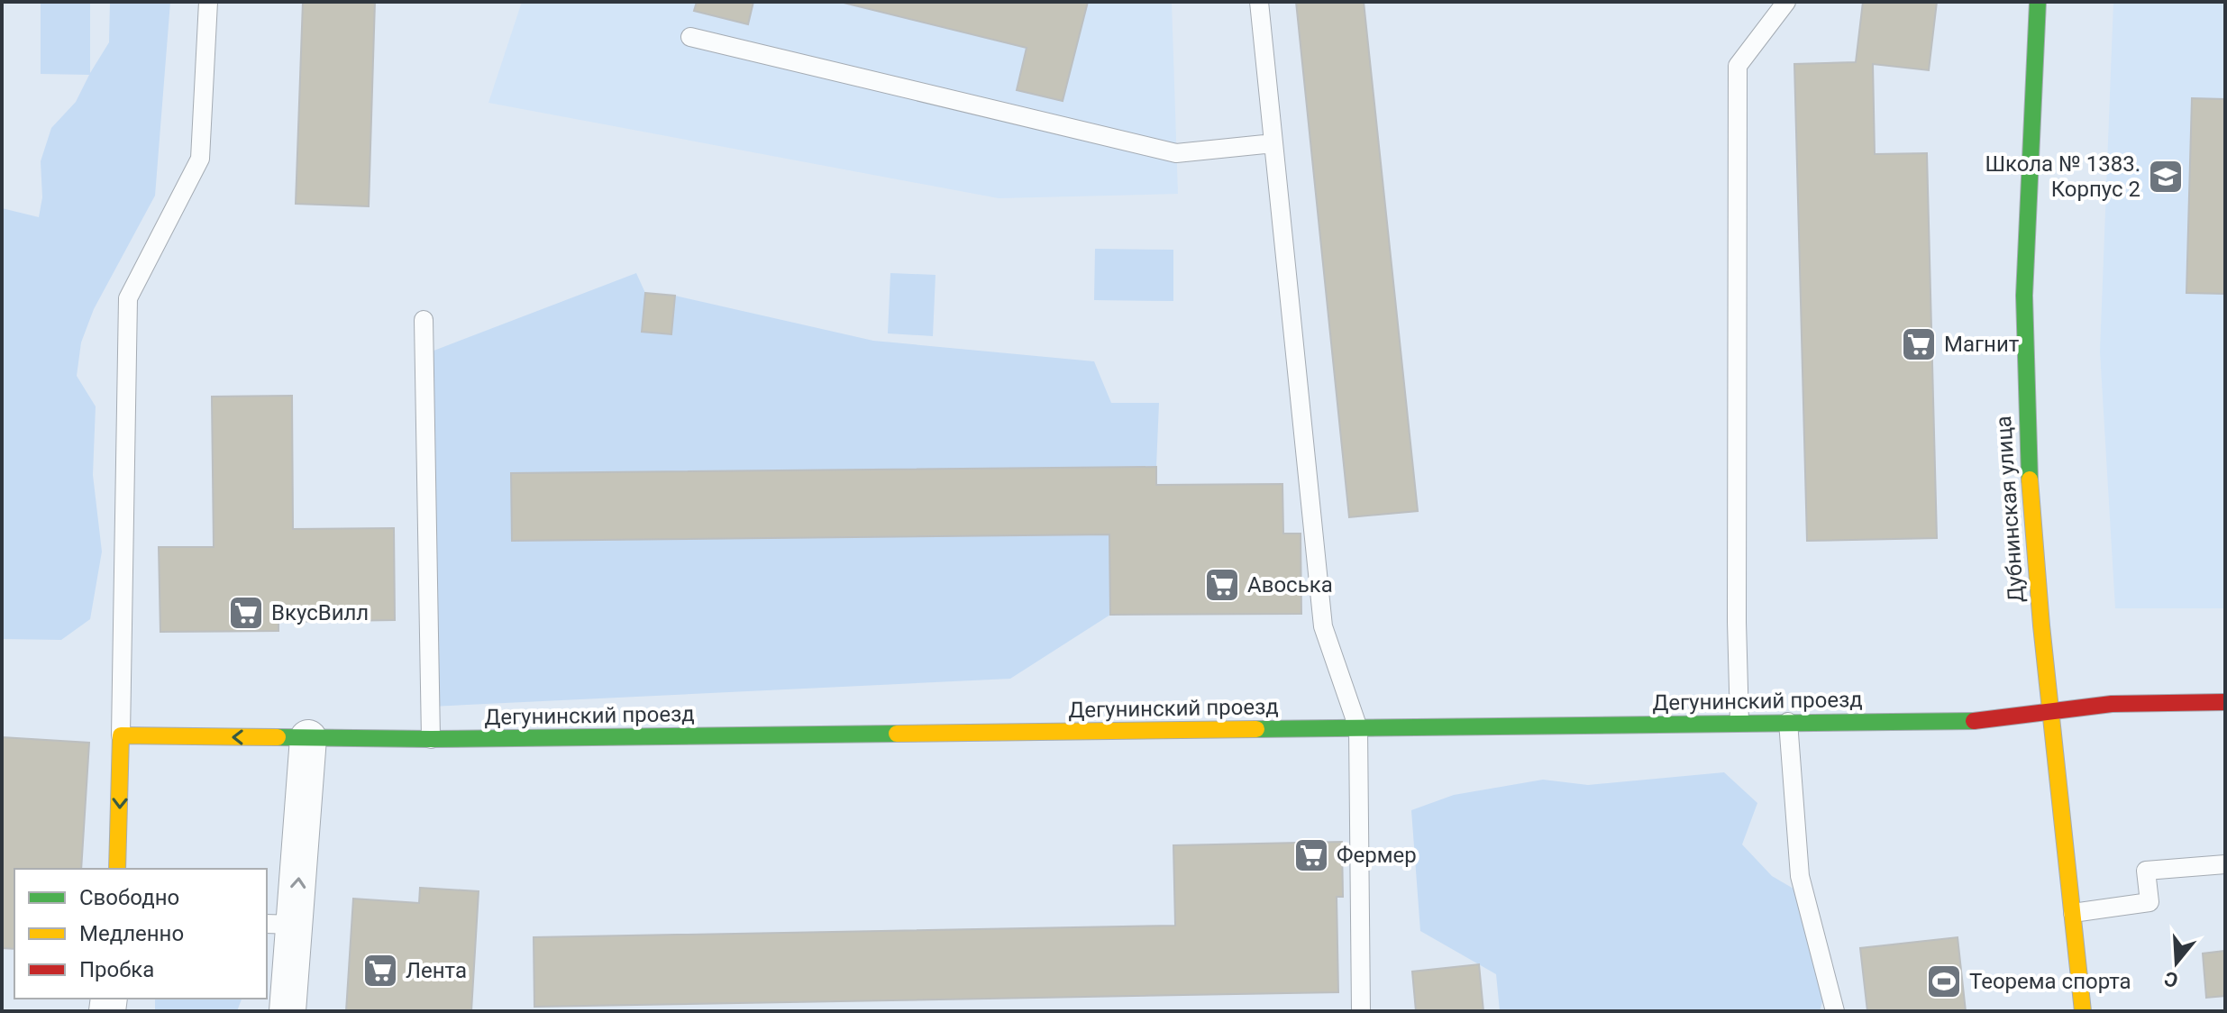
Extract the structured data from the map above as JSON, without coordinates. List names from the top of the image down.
{
  "streets": {
    "street": ["Дубнинская улица", "Дегунинский проезд"]
  },
  "crossings": [
    ["Дубнинская улица", "Дегунинский проезд"]
  ],
  "places": {
    "school or university": ["Школа № 1383. Корпус 2"],
    "supermarket": [
      "Магнит",
      "Авоська",
      "ВкусВилл",
      "Фермер",
      "Лента"
    ],
    "sports": ["Теорема спорта"]
  },
  "legend": ["Свободно", "Медленно", "Пробка"],
  "north": "bottom"
}
